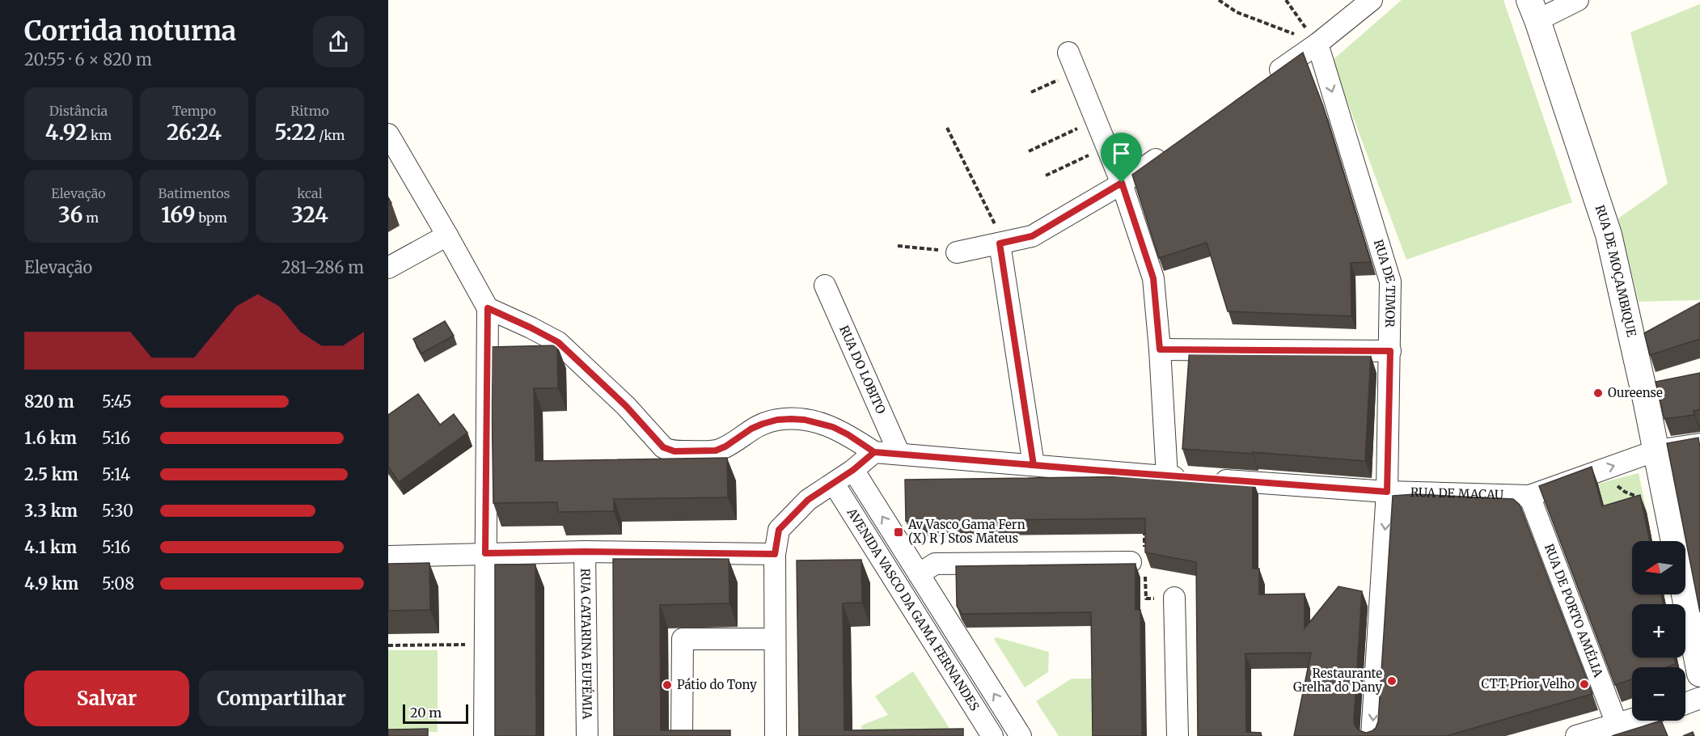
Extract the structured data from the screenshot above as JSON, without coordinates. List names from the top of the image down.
{
  "streets": {
    "street": [
      "RUA DE MOÇAMBIQUE",
      "RUA DE TIMOR",
      "RUA DO LOBITO",
      "RUA DE MACAU",
      "AVENIDA VASCO DA GAMA FERNANDES",
      "RUA DE PORTO AMÉLIA",
      "RUA CATARINA EUFÉMIA"
    ]
  },
  "crossings": [
    ["RUA DE MOÇAMBIQUE", "RUA DE MACAU"],
    ["RUA DE TIMOR", "RUA DE MACAU"],
    ["RUA DO LOBITO", "RUA DE MACAU"],
    ["RUA DE MACAU", "RUA DE PORTO AMÉLIA"]
  ],
  "one_way": ["RUA DE TIMOR"],
  "places": {
    "other": [
      "Oureense",
      "Restaurante Grelha do Dany",
      "CTT Prior Velho",
      "Pátio do Tony"
    ],
    "transit": ["Av Vasco Gama Fern (X) R J Stos Mateus"]
  },
  "scale_bar": "20 m",
  "north": "left",
  "page": {
    "heading": ["Corrida noturna", "20:55 · 6 × 820 m"],
    "stats": [
      ["Distância", "4.92 km"],
      ["Tempo", "26:24"],
      ["Ritmo", "5:22 /km"],
      ["Elevação", "36 m"],
      ["Batimentos", "169 bpm"],
      ["kcal", "324"]
    ],
    "chart": ["Elevação", "281–286 m"],
    "list": [
      {
        "name": "820 m",
        "note": "5:45"
      },
      {
        "name": "1.6 km",
        "note": "5:16"
      },
      {
        "name": "2.5 km",
        "note": "5:14"
      },
      {
        "name": "3.3 km",
        "note": "5:30"
      },
      {
        "name": "4.1 km",
        "note": "5:16"
      },
      {
        "name": "4.9 km",
        "note": "5:08"
      }
    ],
    "map_buttons": ["+", "−"],
    "buttons": ["Salvar", "Compartilhar"],
    "scale": "20 m"
  }
}
